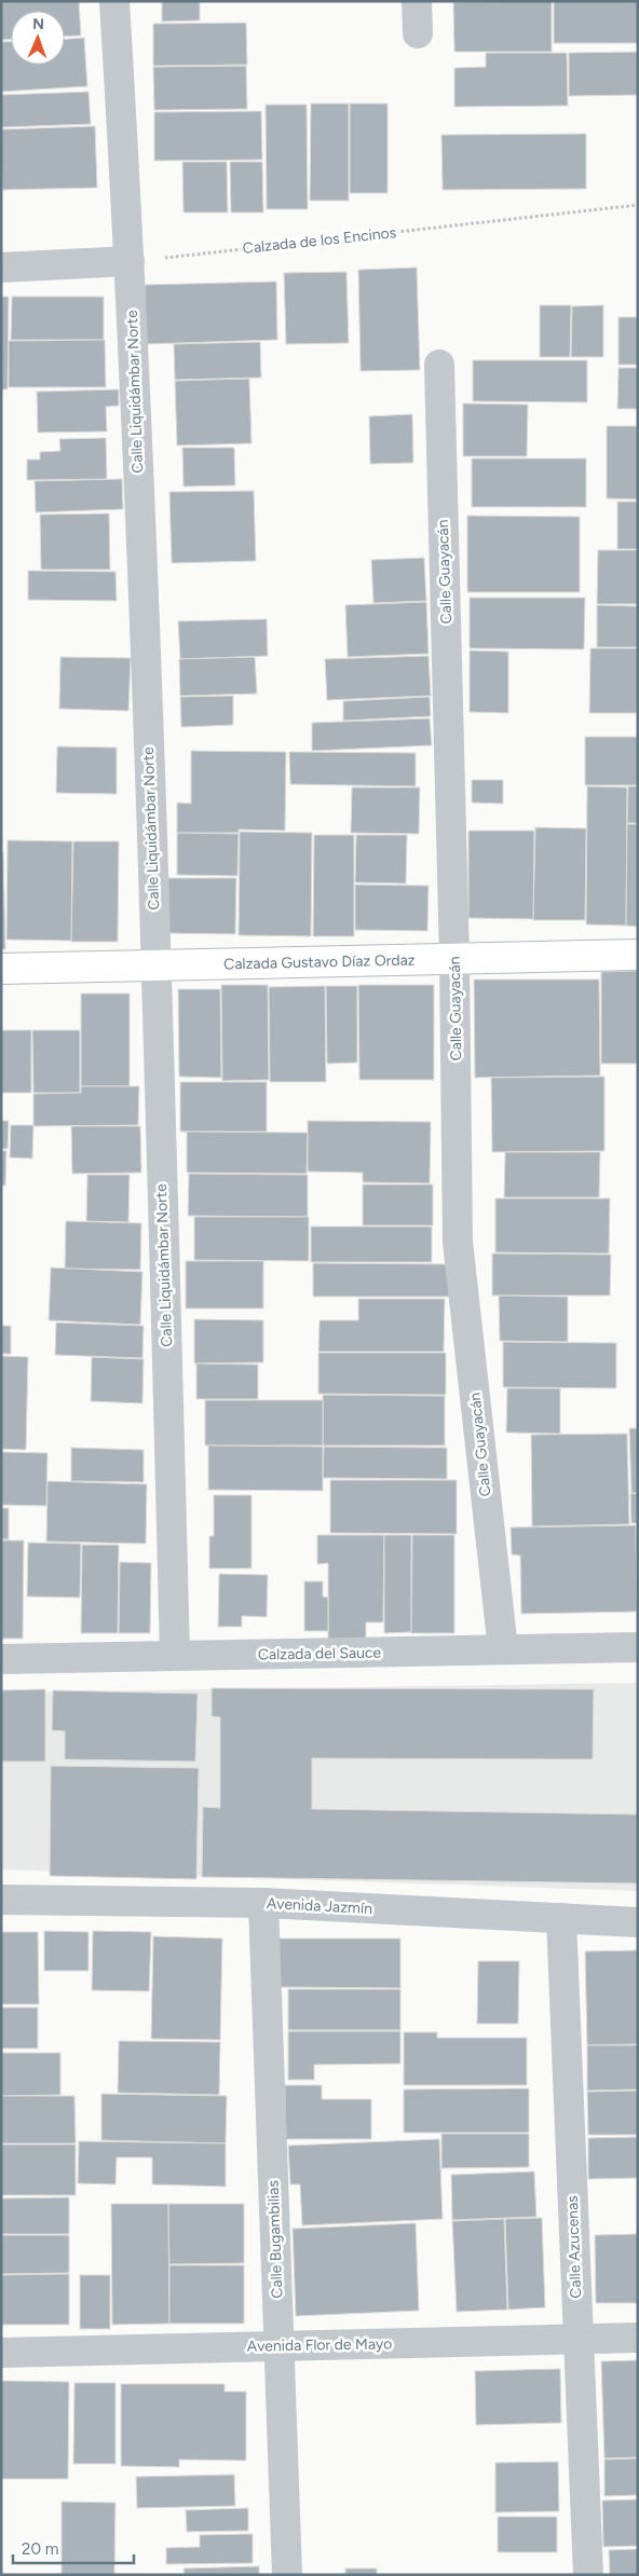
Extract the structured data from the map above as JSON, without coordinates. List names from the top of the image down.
{
  "streets": {
    "street": [
      "Calle Liquidámbar Norte",
      "Calle Guayacán",
      "Calzada Gustavo Díaz Ordaz",
      "Calzada del Sauce",
      "Avenida Jazmín",
      "Calle Bugambilias",
      "Calle Azucenas",
      "Avenida Flor de Mayo"
    ],
    "path": ["Calzada de los Encinos"]
  },
  "crossings": [
    ["Calzada de los Encinos", "Calle Liquidámbar Norte"],
    ["Calle Liquidámbar Norte", "Calzada Gustavo Díaz Ordaz"],
    ["Calle Liquidámbar Norte", "Calzada del Sauce"],
    ["Calle Guayacán", "Calzada Gustavo Díaz Ordaz"],
    ["Calle Guayacán", "Calzada del Sauce"],
    ["Avenida Jazmín", "Calle Bugambilias"],
    ["Avenida Jazmín", "Calle Azucenas"],
    ["Calle Bugambilias", "Avenida Flor de Mayo"],
    ["Calle Azucenas", "Avenida Flor de Mayo"]
  ],
  "scale_bar": "20 m",
  "north": "top"
}
